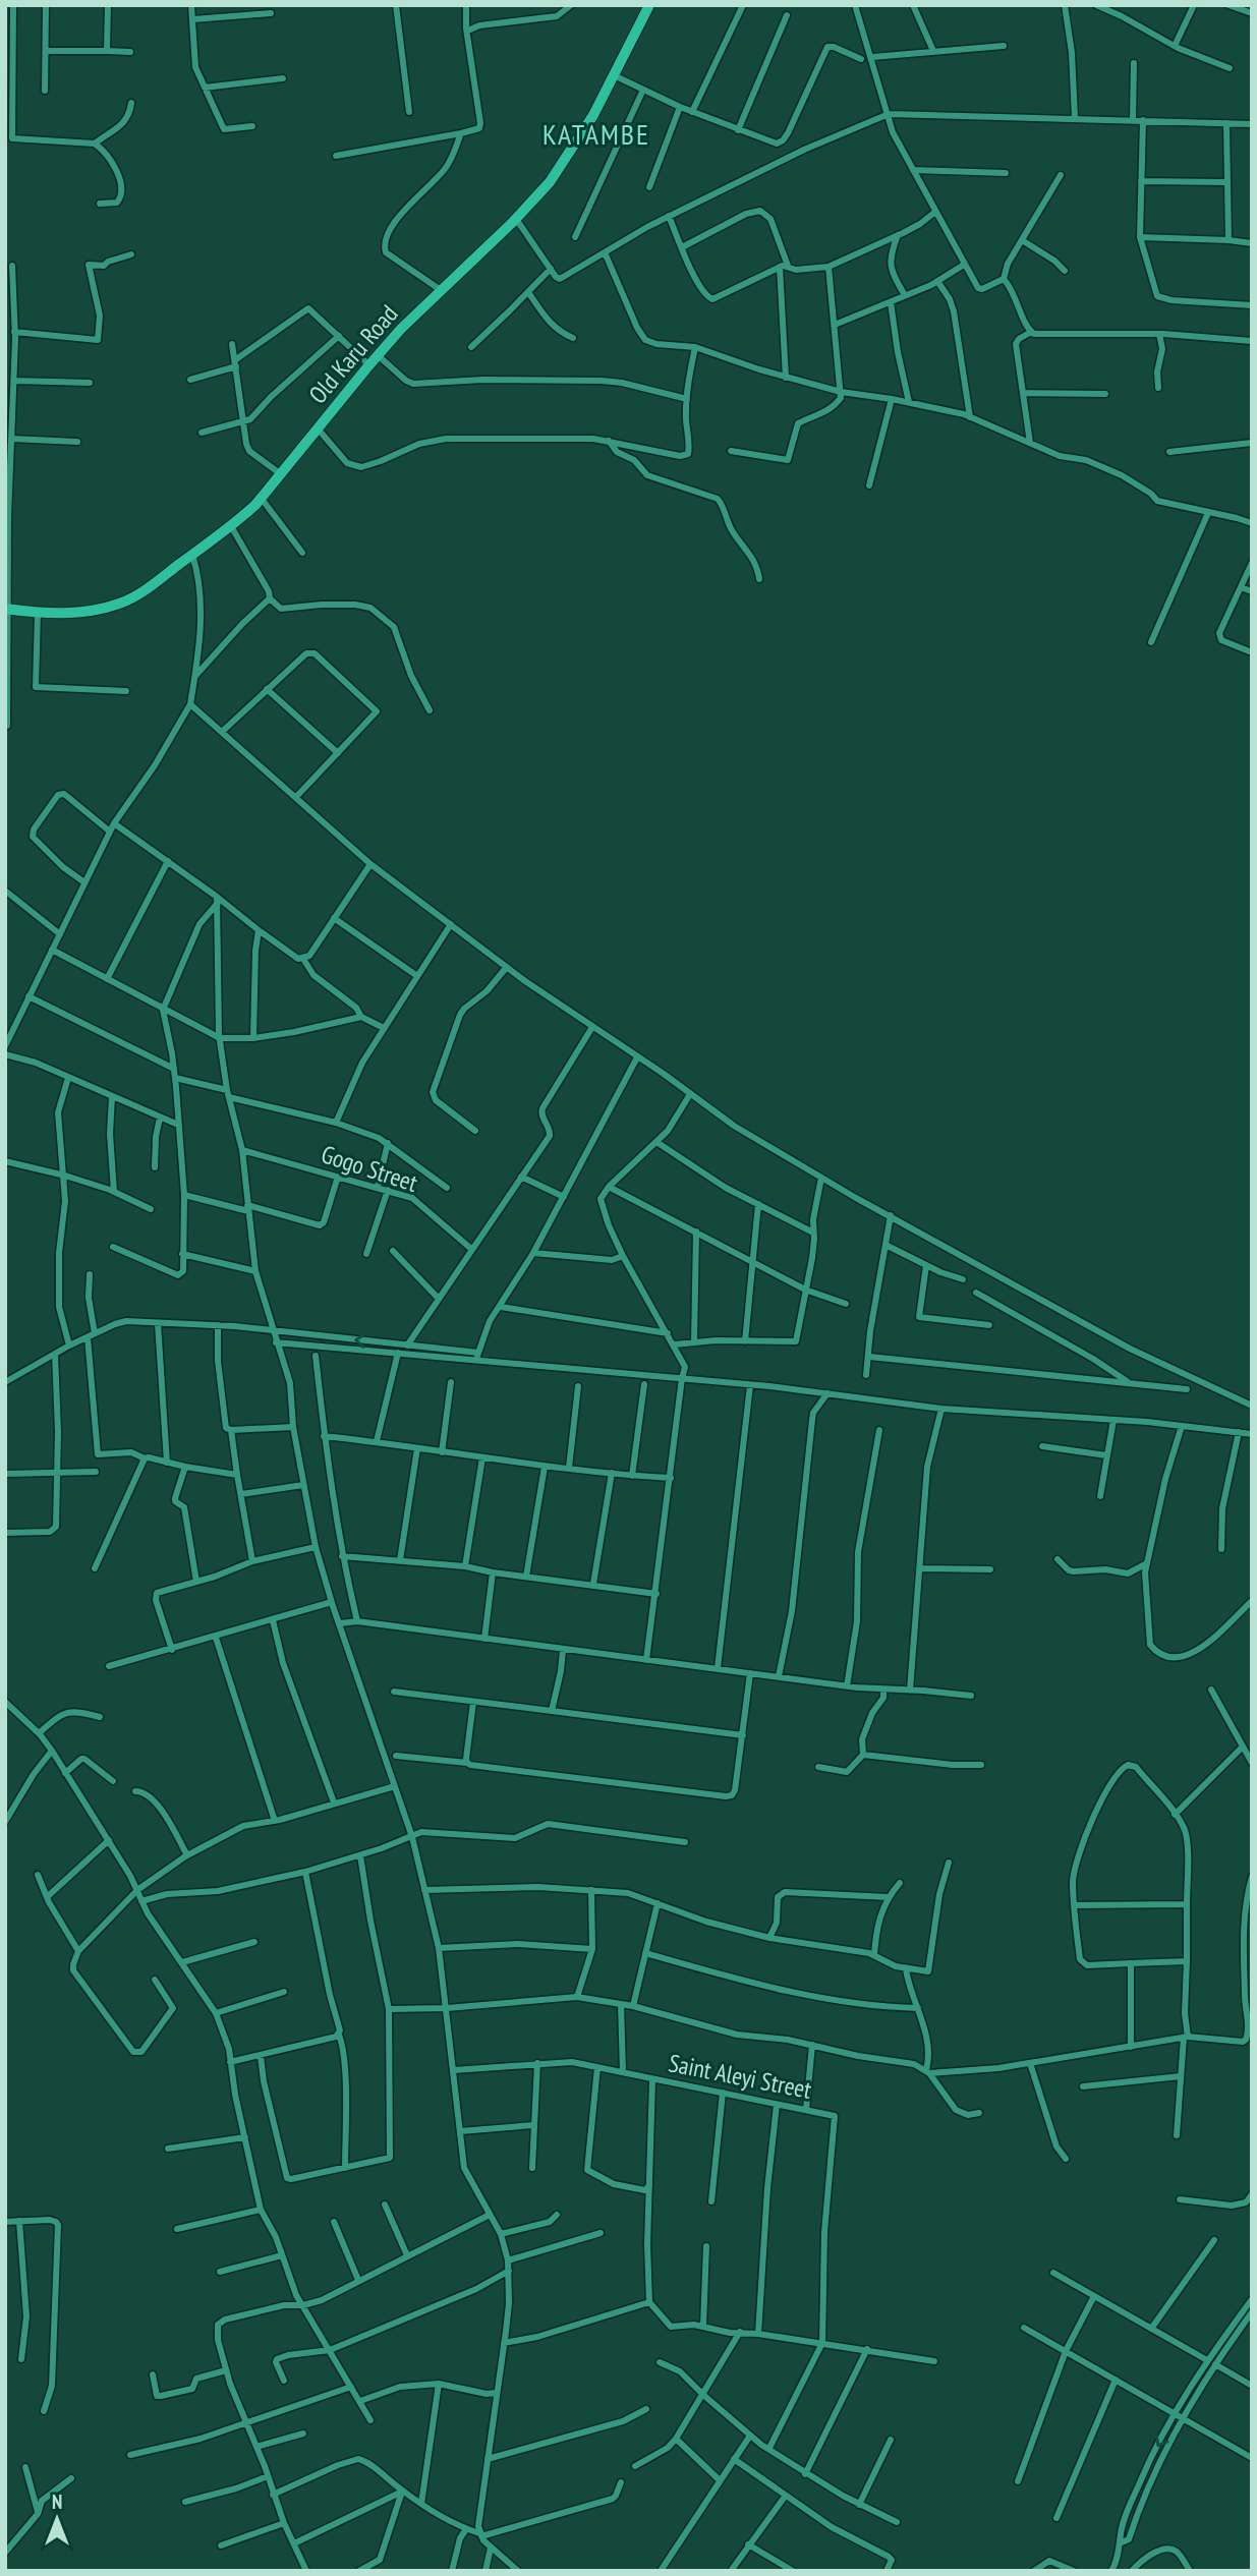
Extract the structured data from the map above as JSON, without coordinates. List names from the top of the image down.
{
  "streets": {
    "main road": ["Old Karu Road"],
    "street": ["Gogo Street", "Saint Aleyi Street"]
  },
  "districts": ["KATAMBE"],
  "north": "top"
}
